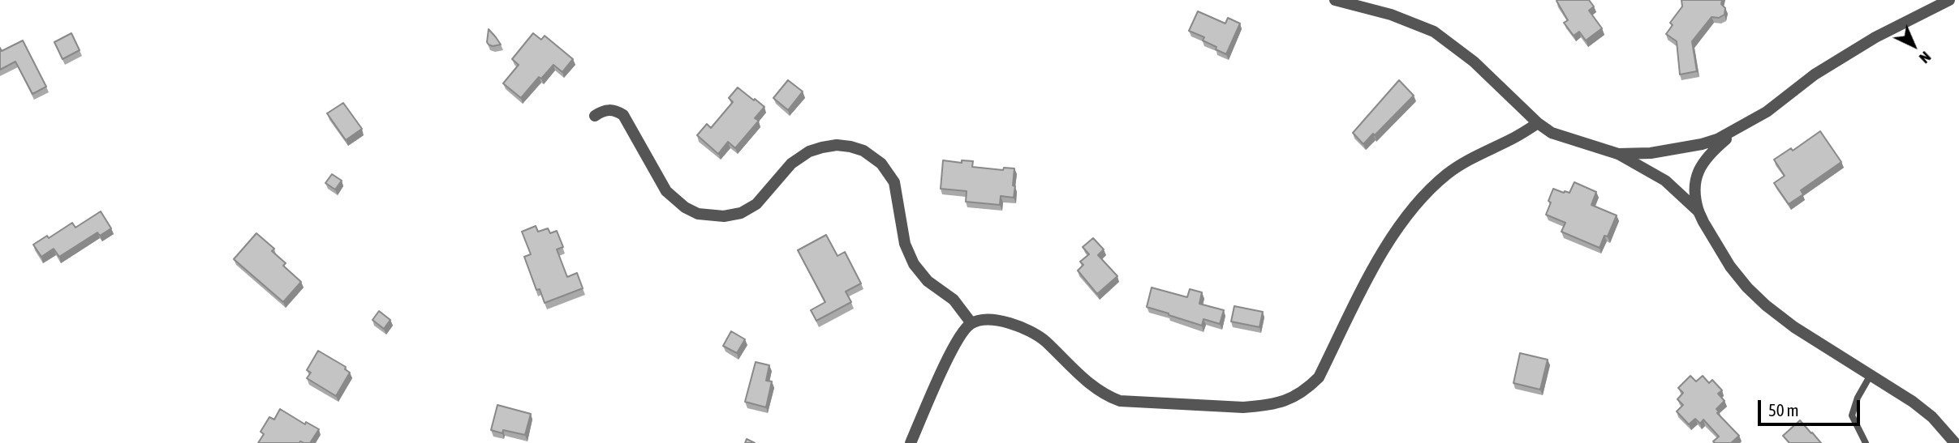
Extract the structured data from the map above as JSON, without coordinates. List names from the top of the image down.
{
  "scale_bar": "50 m",
  "north": "bottom right"
}
